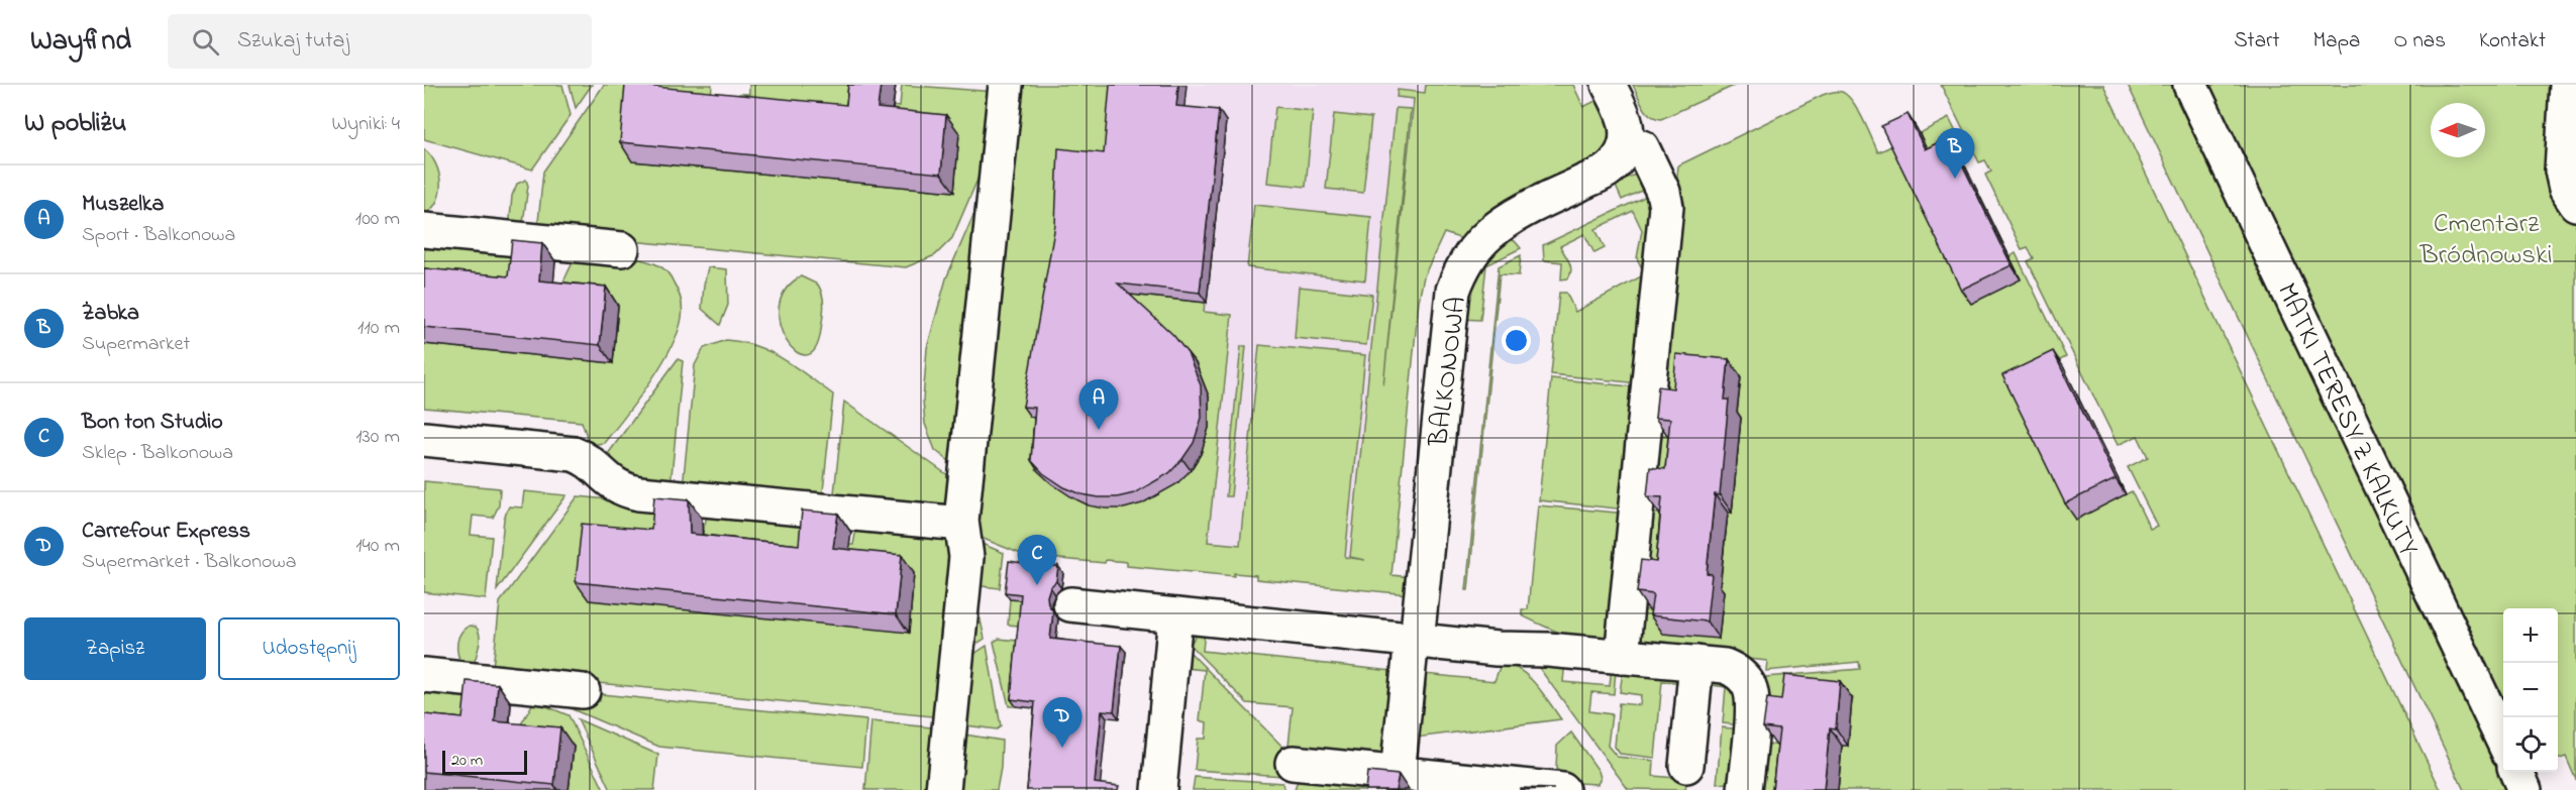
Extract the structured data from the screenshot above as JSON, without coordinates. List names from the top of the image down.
{
  "streets": {
    "street": ["BALKONOWA", "MATKI TERESY Z KALKUTY"]
  },
  "parks": ["Cmentarz Bródnowski"],
  "scale_bar": "20 m",
  "north": "left",
  "page": {
    "header": "Wayfind",
    "search": "Szukaj tutaj",
    "nav": [
      "Start",
      "Mapa",
      "O nas",
      "Kontakt"
    ],
    "heading": ["W pobliżu", "Wyniki: 4"],
    "pins": [
      "B",
      "A",
      "C",
      "D"
    ],
    "list": [
      {
        "mark": "A",
        "name": "Muszelka",
        "note": "Sport · Balkonowa",
        "value": "100 m"
      },
      {
        "mark": "B",
        "name": "Żabka",
        "note": "Supermarket",
        "value": "110 m"
      },
      {
        "mark": "C",
        "name": "Bon ton Studio",
        "note": "Sklep · Balkonowa",
        "value": "130 m"
      },
      {
        "mark": "D",
        "name": "Carrefour Express",
        "note": "Supermarket · Balkonowa",
        "value": "140 m"
      }
    ],
    "buttons": ["Zapisz", "Udostępnij"],
    "map_buttons": ["+", "−"],
    "scale": "20 m"
  }
}
